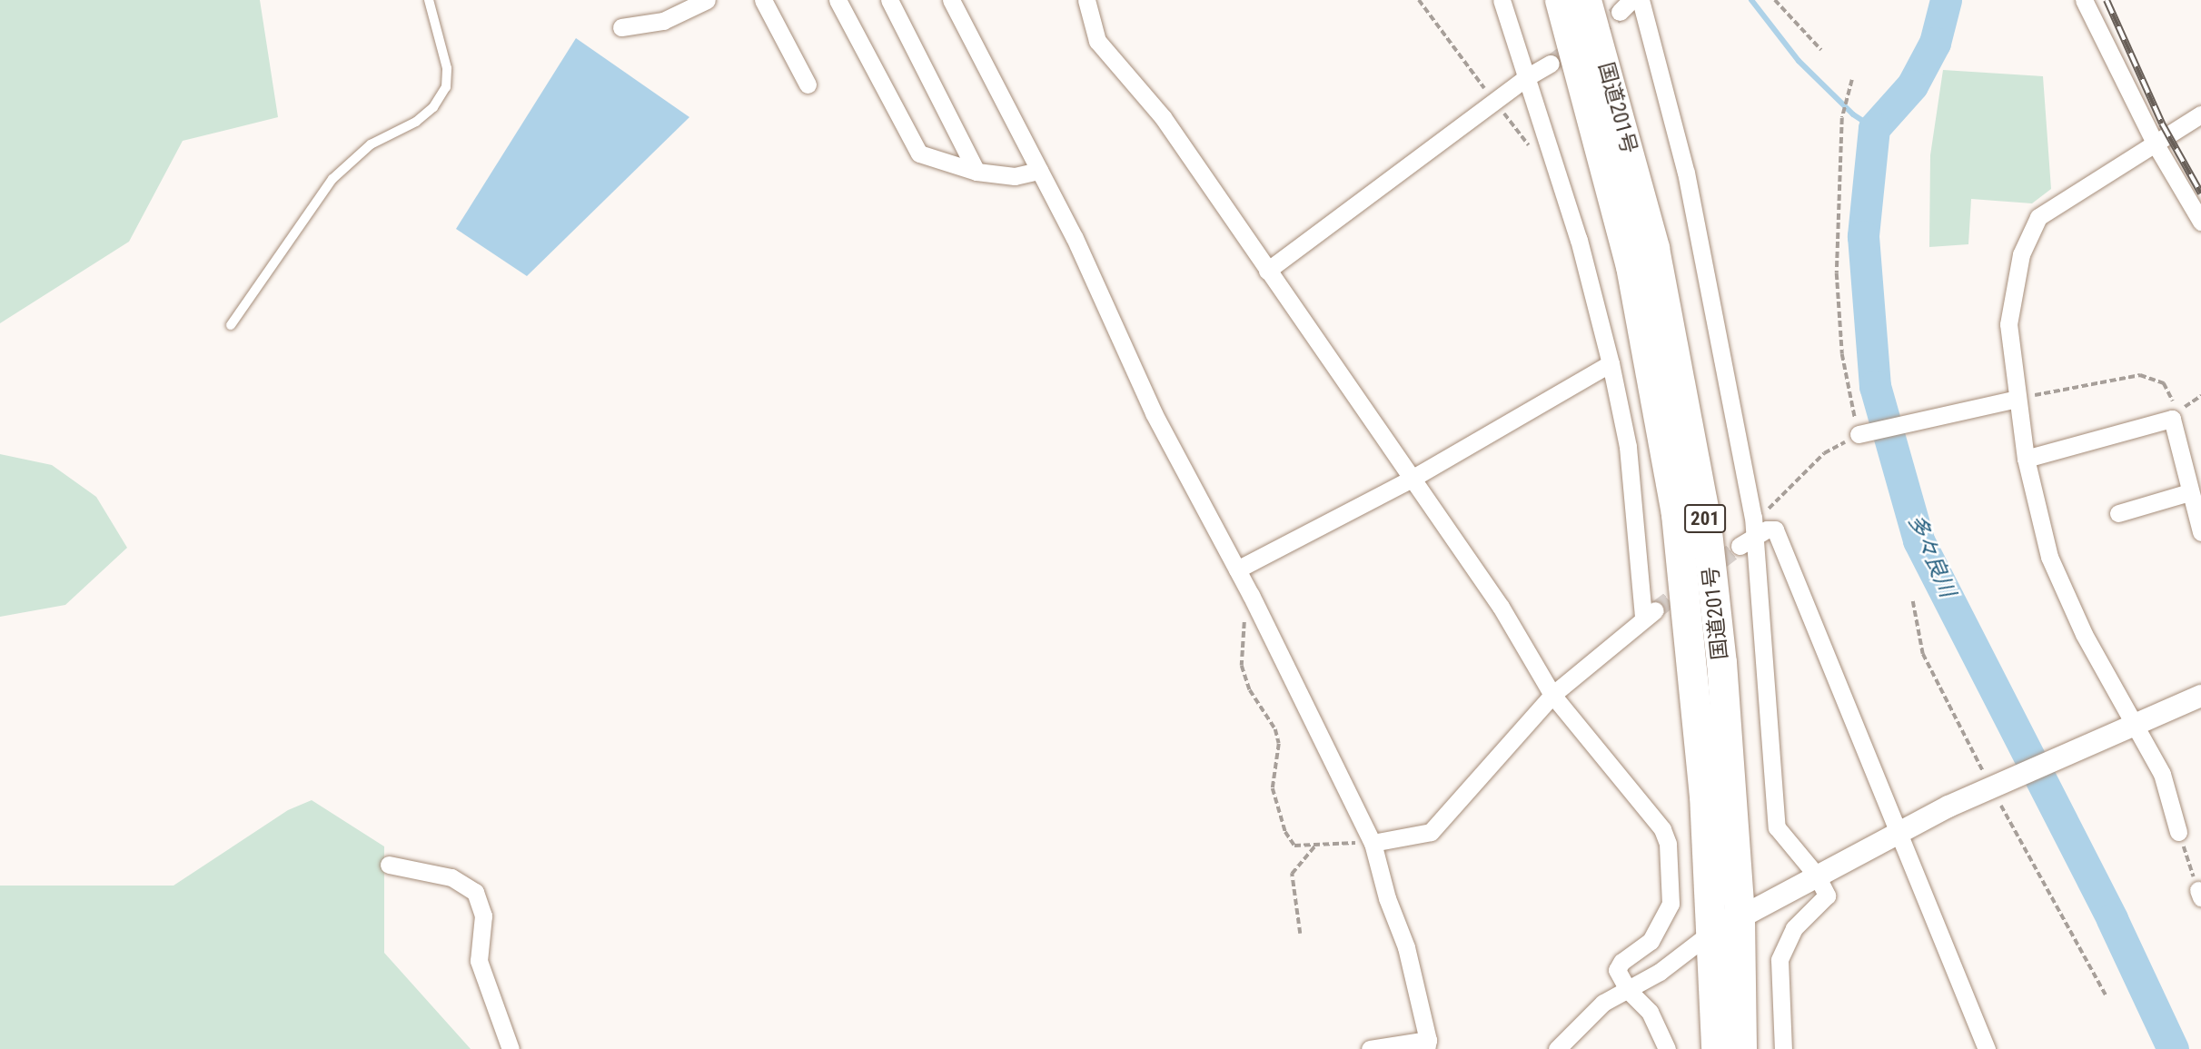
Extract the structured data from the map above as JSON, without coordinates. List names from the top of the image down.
{
  "streets": {
    "highway": ["国道201号", "201"]
  },
  "water": ["多々良川"]
}
